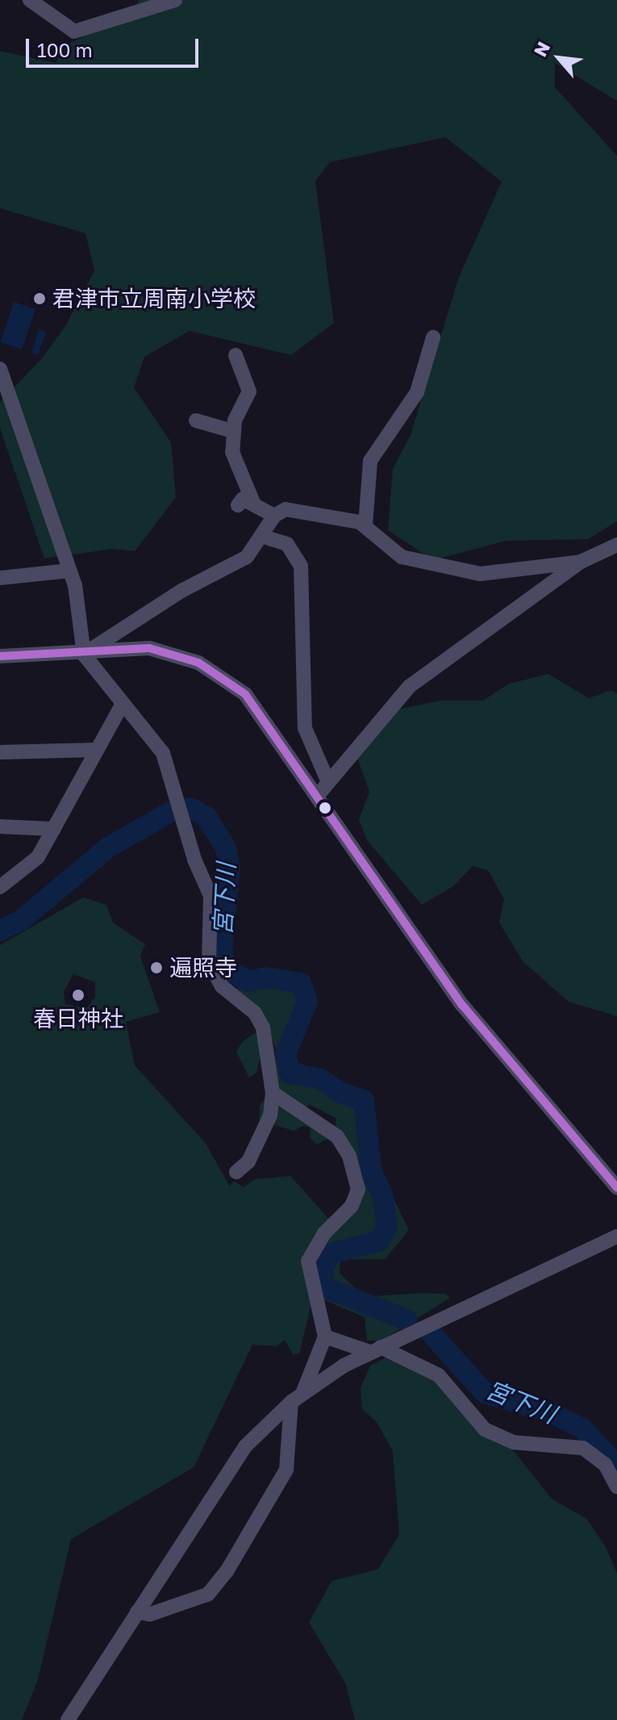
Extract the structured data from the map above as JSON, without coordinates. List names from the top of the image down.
{
  "water": ["宮下川"],
  "places": ["君津市立周南小学校", "遍照寺", "春日神社"],
  "scale_bar": "100 m",
  "north": "top left"
}
